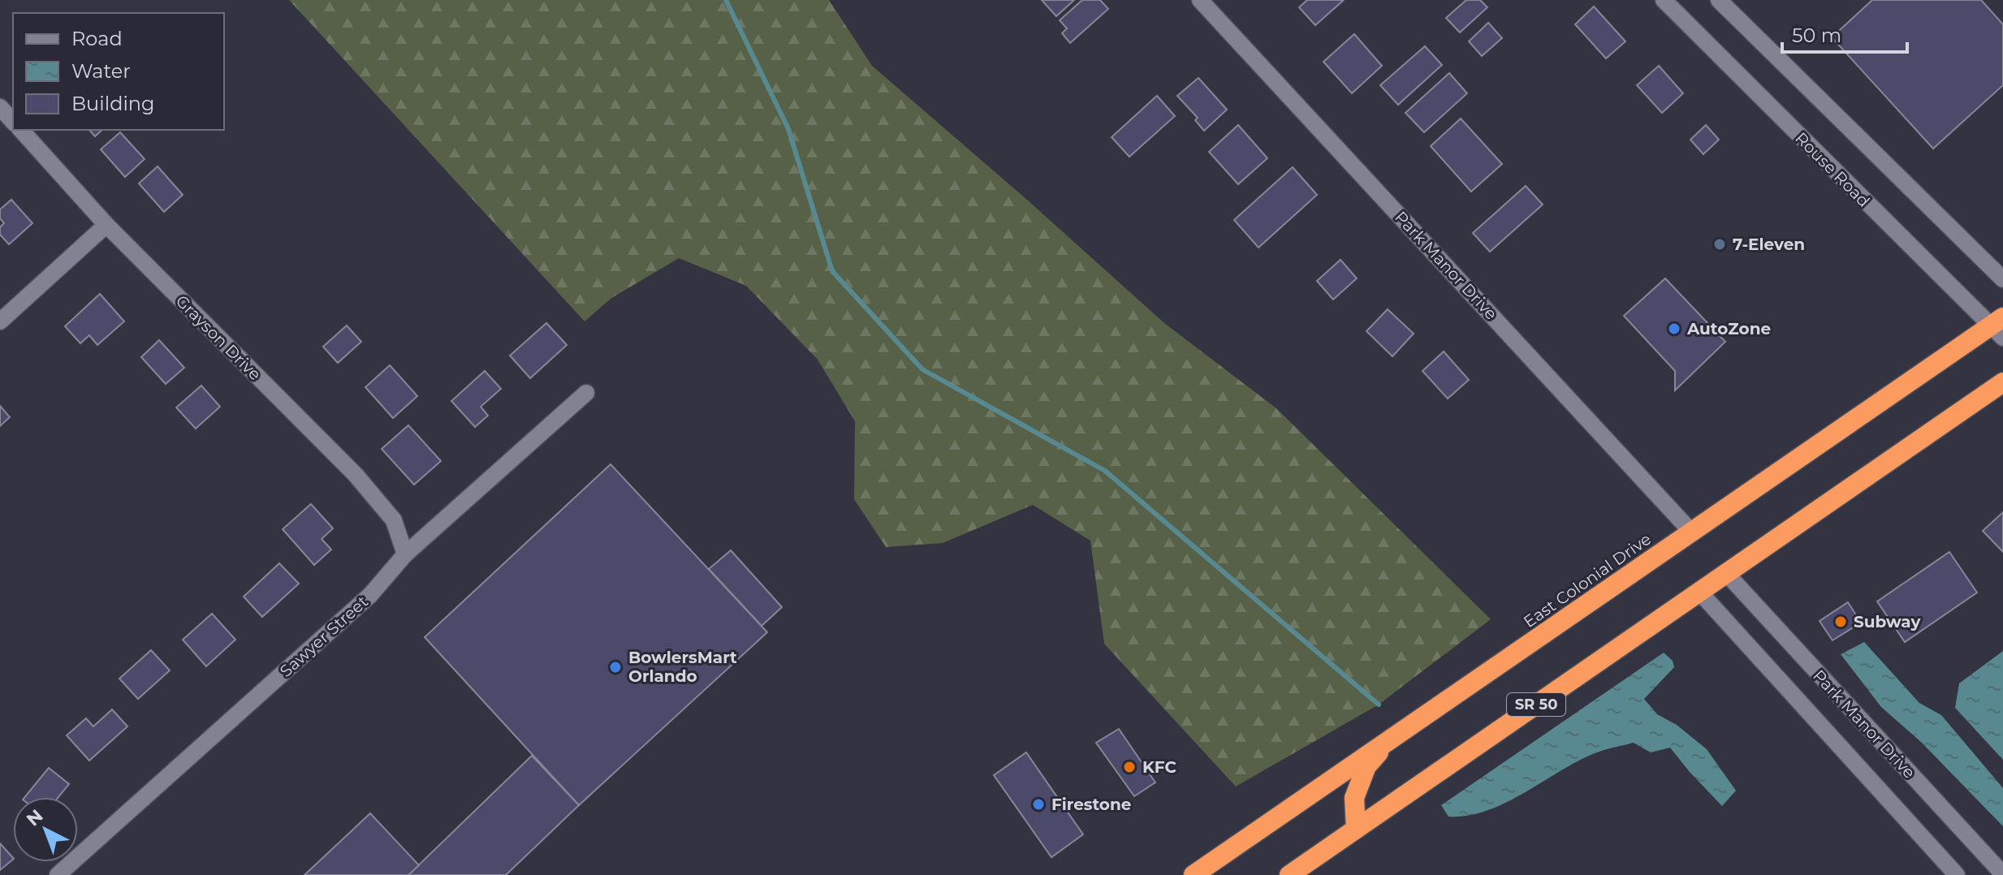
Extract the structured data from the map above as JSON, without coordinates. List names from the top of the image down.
{
  "streets": {
    "highway": ["East Colonial Drive", "SR 50"],
    "street": [
      "Rouse Road",
      "Park Manor Drive",
      "Grayson Drive",
      "Sawyer Street"
    ]
  },
  "crossings": [
    ["Rouse Road", "East Colonial Drive"],
    ["Park Manor Drive", "East Colonial Drive"],
    ["Park Manor Drive", "SR 50"],
    ["Grayson Drive", "Sawyer Street"]
  ],
  "places": [
    "7-Eleven",
    "AutoZone",
    "Subway",
    "BowlersMart Orlando",
    "KFC",
    "Firestone"
  ],
  "legend": ["Road", "Water", "Building"],
  "scale_bar": "50 m",
  "north": "top left"
}
